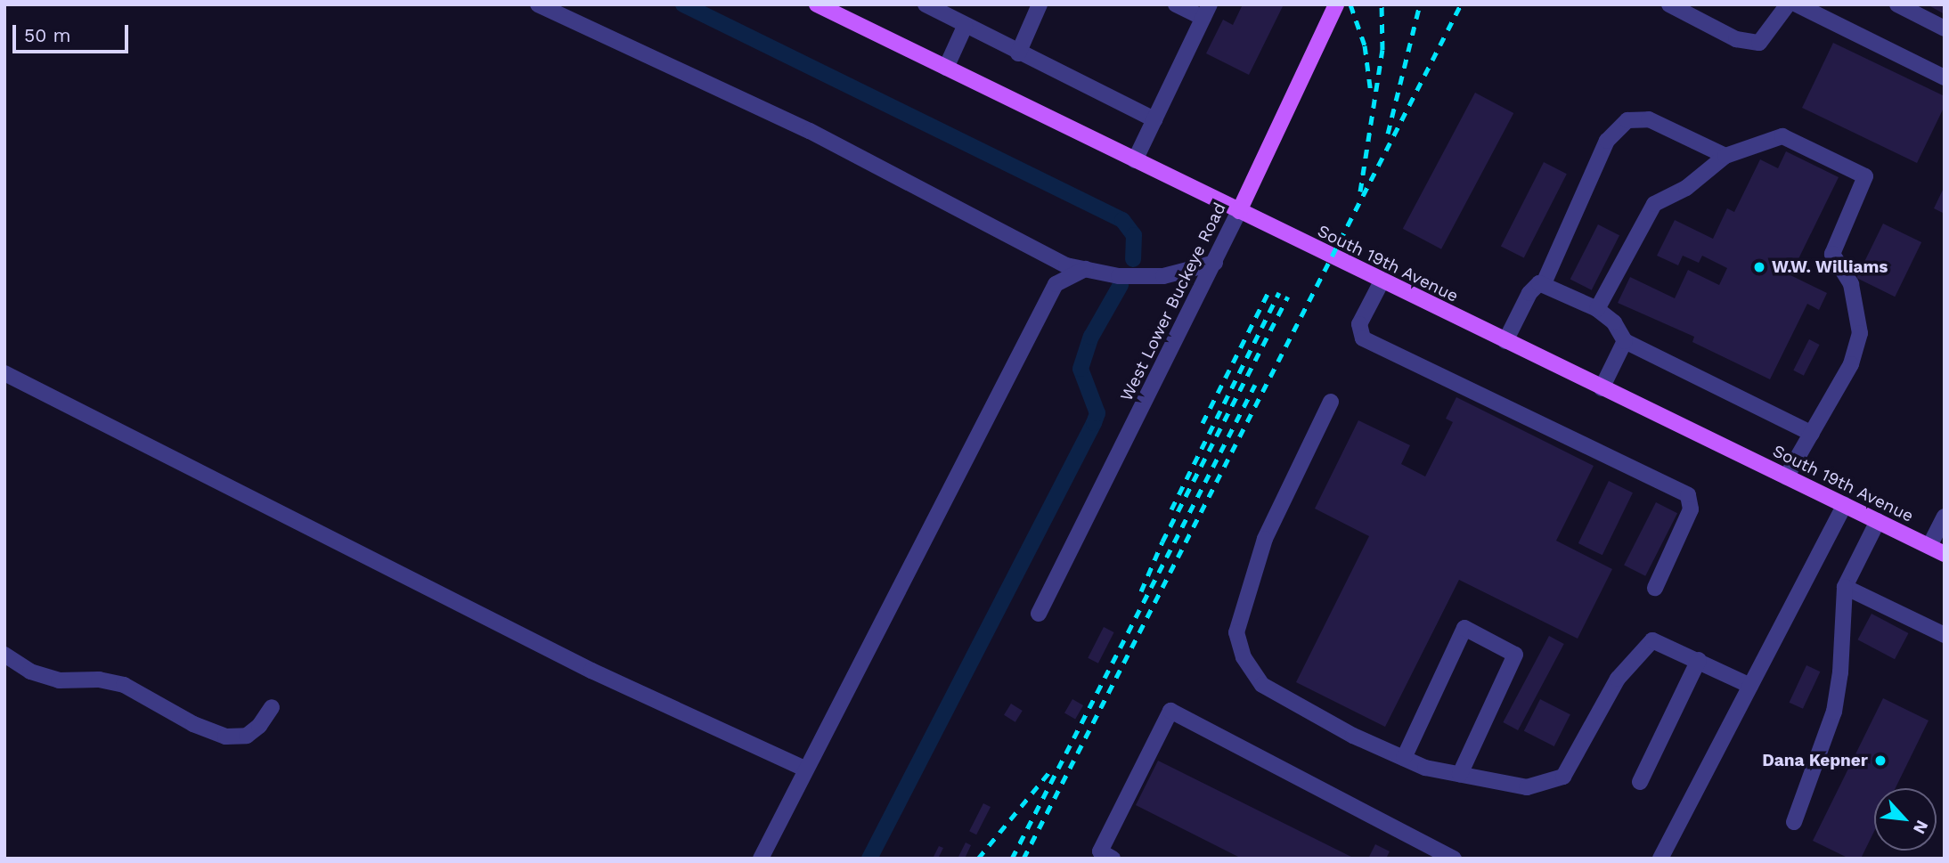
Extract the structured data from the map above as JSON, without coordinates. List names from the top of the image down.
{
  "streets": {
    "main road": ["South 19th Avenue", "West Lower Buckeye Road"]
  },
  "crossings": [
    ["South 19th Avenue", "West Lower Buckeye Road"]
  ],
  "places": ["W.W. Williams", "Dana Kepner"],
  "scale_bar": "50 m",
  "north": "bottom right"
}
